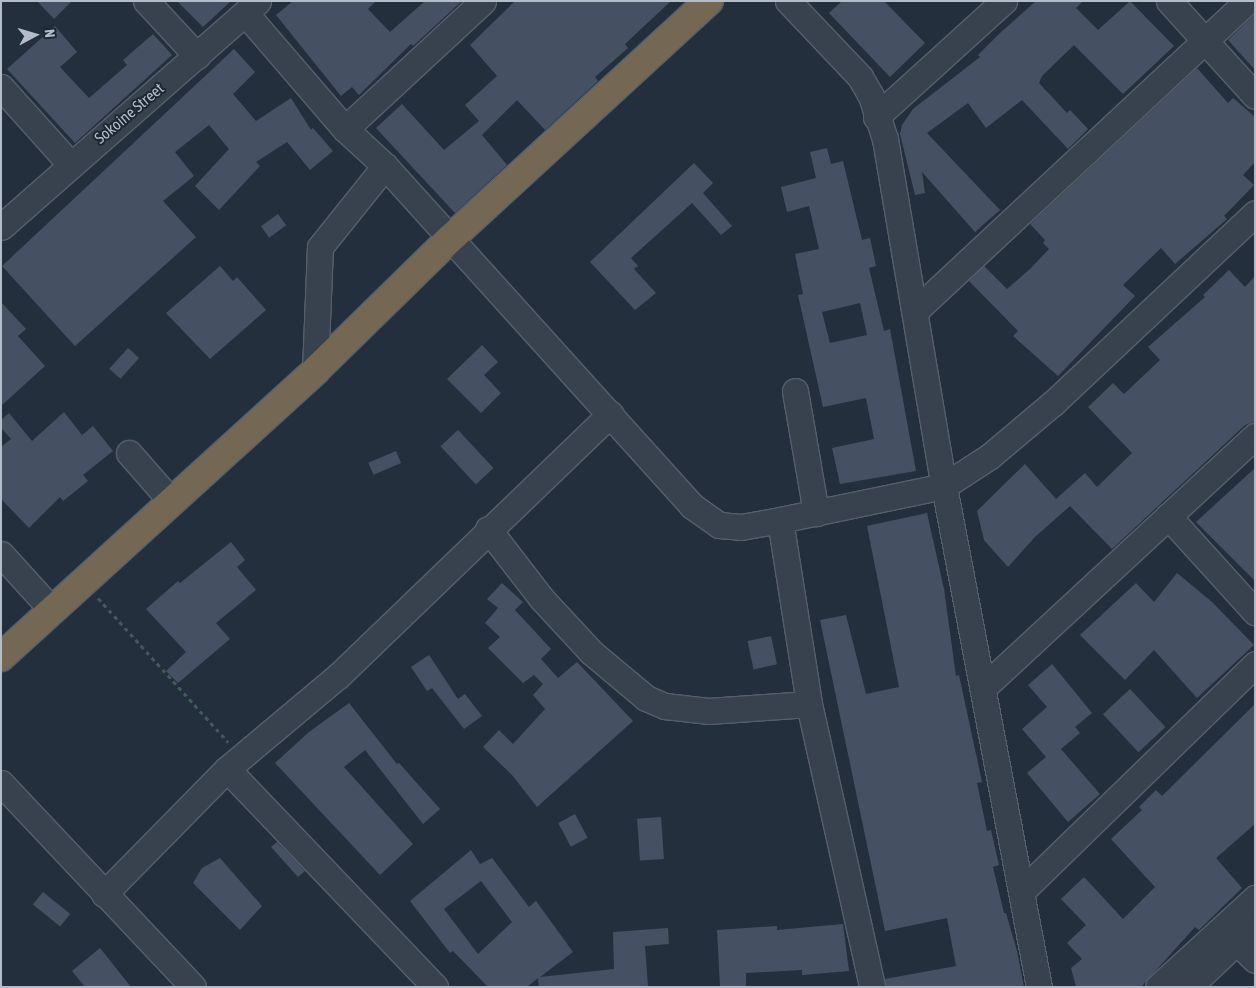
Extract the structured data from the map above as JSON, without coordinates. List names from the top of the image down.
{
  "streets": {
    "street": ["Sokoine Street"]
  },
  "north": "right"
}
